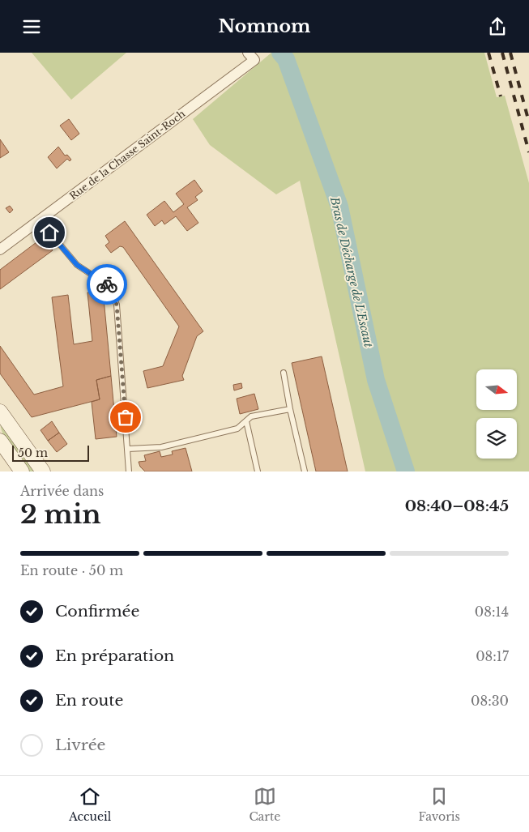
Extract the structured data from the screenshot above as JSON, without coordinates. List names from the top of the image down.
{
  "streets": {
    "street": ["Rue de la Chasse Saint-Roch"]
  },
  "water": ["Bras de Décharge de L'Escaut"],
  "scale_bar": "50 m",
  "north": "right",
  "page": {
    "header": "Nomnom",
    "scale": "50 m",
    "heading": ["2 min", "Arrivée dans", "08:40–08:45"],
    "bar": "En route · 50 m",
    "list": [
      ["Confirmée", "08:14"],
      ["En préparation", "08:17"],
      ["En route", "08:30"],
      "Livrée"
    ],
    "tabs": ["Accueil", "Carte", "Favoris"]
  }
}
